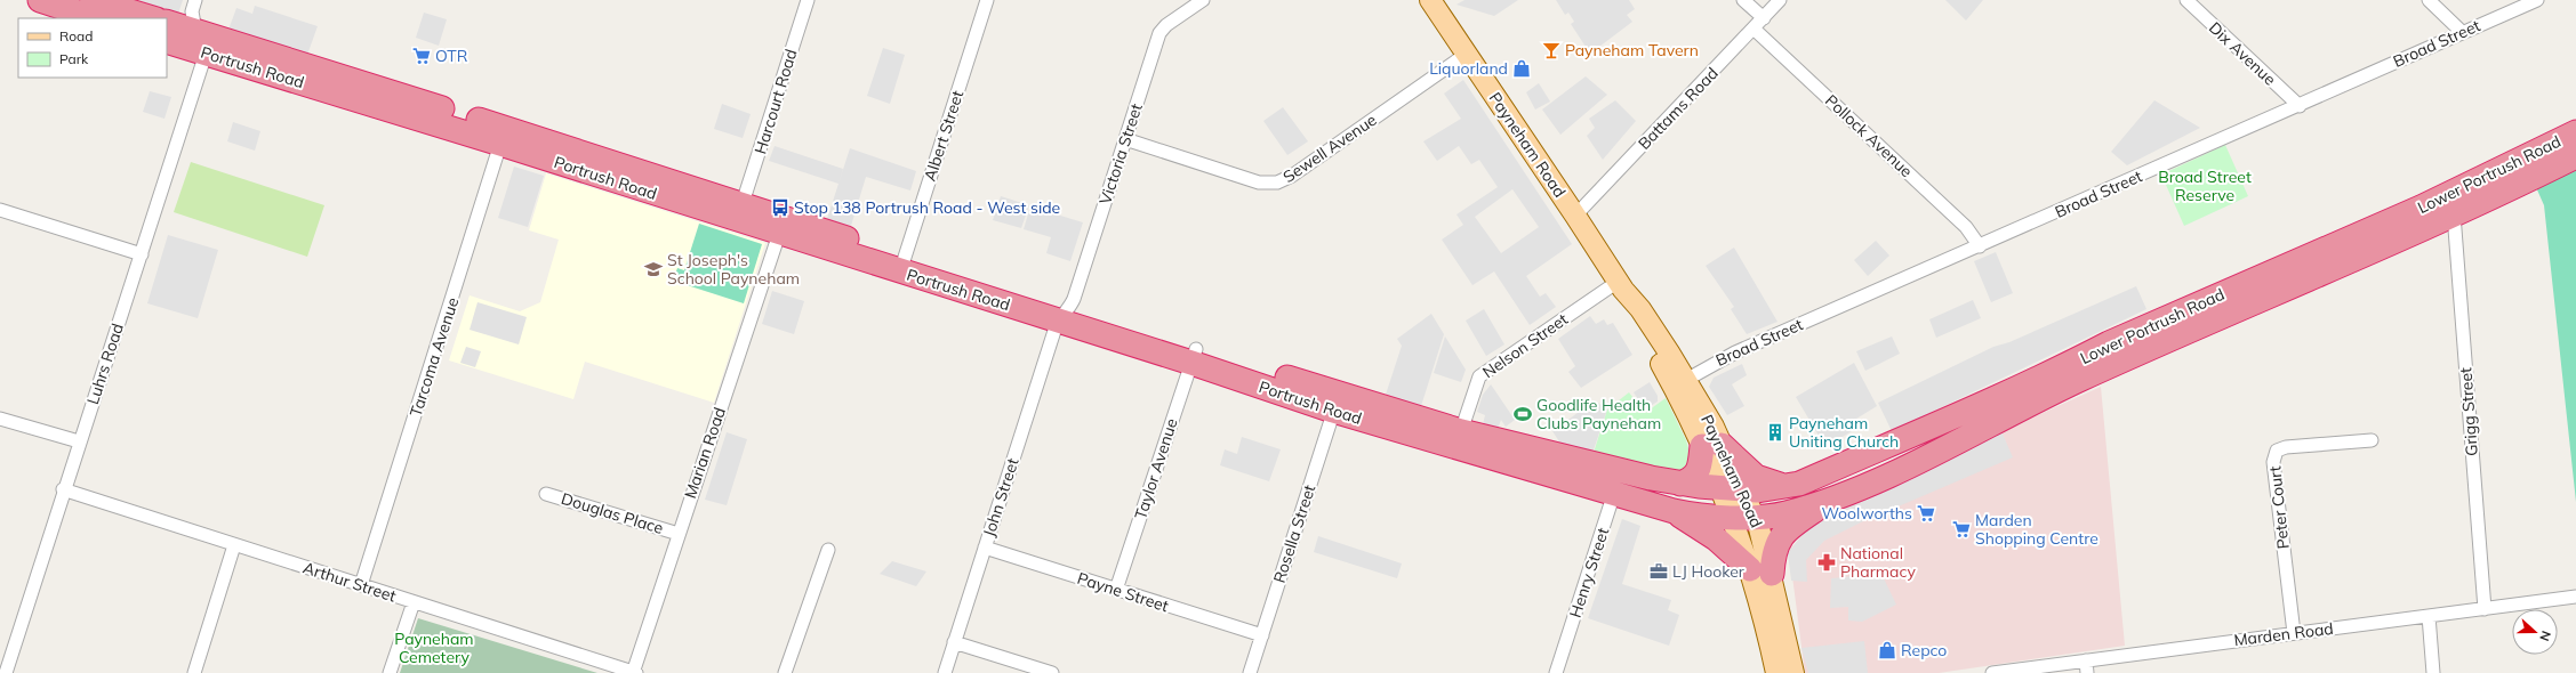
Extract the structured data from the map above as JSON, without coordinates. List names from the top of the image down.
{
  "streets": {
    "highway": ["Portrush Road", "Lower Portrush Road"],
    "main road": ["Payneham Road"],
    "street": [
      "Broad Street",
      "Dix Avenue",
      "Harcourt Road",
      "Battams Road",
      "Albert Street",
      "Pollock Avenue",
      "Sewell Avenue",
      "Victoria Street",
      "Nelson Street",
      "Tarcoma Avenue",
      "Luhrs Road",
      "Grigg Street",
      "Marian Road",
      "Taylor Avenue",
      "John Street",
      "Peter Court",
      "Douglas Place",
      "Rosella Street",
      "Henry Street",
      "Arthur Street",
      "Payne Street",
      "Marden Road"
    ]
  },
  "crossings": [
    ["Broad Street", "Dix Avenue"],
    ["Broad Street", "Pollock Avenue"],
    ["Broad Street", "Payneham Road"],
    ["Portrush Road", "Harcourt Road"],
    ["Portrush Road", "Albert Street"],
    ["Portrush Road", "Payneham Road"],
    ["Portrush Road", "Victoria Street"],
    ["Portrush Road", "Lower Portrush Road"],
    ["Portrush Road", "Nelson Street"],
    ["Portrush Road", "Tarcoma Avenue"],
    ["Portrush Road", "Luhrs Road"],
    ["Portrush Road", "Marian Road"],
    ["Portrush Road", "Taylor Avenue"],
    ["Portrush Road", "John Street"],
    ["Portrush Road", "Rosella Street"],
    ["Portrush Road", "Henry Street"],
    ["Battams Road", "Pollock Avenue"],
    ["Battams Road", "Payneham Road"],
    ["Payneham Road", "Sewell Avenue"],
    ["Payneham Road", "Lower Portrush Road"],
    ["Payneham Road", "Nelson Street"],
    ["Sewell Avenue", "Victoria Street"],
    ["Victoria Street", "John Street"],
    ["Lower Portrush Road", "Grigg Street"],
    ["Tarcoma Avenue", "Arthur Street"],
    ["Luhrs Road", "Arthur Street"],
    ["Grigg Street", "Marden Road"],
    ["Marian Road", "Douglas Place"],
    ["Marian Road", "Arthur Street"],
    ["Taylor Avenue", "Payne Street"],
    ["John Street", "Payne Street"],
    ["Peter Court", "Marden Road"],
    ["Rosella Street", "Payne Street"]
  ],
  "parks": ["Broad Street Reserve", "Payneham Cemetery"],
  "places": {
    "bar": ["Payneham Tavern"],
    "supermarket": ["OTR", "Woolworths", "Marden Shopping Centre"],
    "shop": ["Liquorland", "Repco"],
    "bus stop": ["Stop 138 Portrush Road - West side"],
    "school or university": ["St Joseph's School Payneham"],
    "sports": ["Goodlife Health Clubs Payneham"],
    "building": ["Payneham Uniting Church"],
    "pharmacy": ["National Pharmacy"],
    "office": ["LJ Hooker"]
  },
  "legend": ["Road", "Park"],
  "north": "right"
}
